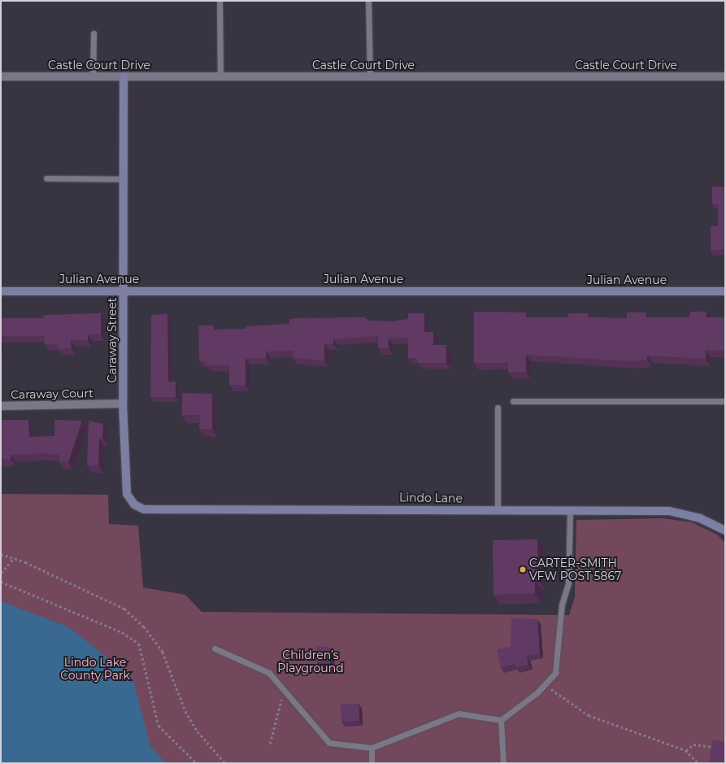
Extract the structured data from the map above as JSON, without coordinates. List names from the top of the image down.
{
  "streets": {
    "street": [
      "Castle Court Drive",
      "Julian Avenue",
      "Caraway Street",
      "Caraway Court",
      "Lindo Lane"
    ]
  },
  "crossings": [
    ["Castle Court Drive", "Caraway Street"],
    ["Julian Avenue", "Caraway Street"],
    ["Caraway Street", "Caraway Court"],
    ["Caraway Street", "Lindo Lane"]
  ],
  "parks": ["Children’s Playground", "Lindo Lake County Park"],
  "places": ["CARTER-SMITH VFW POST 5867"]
}
